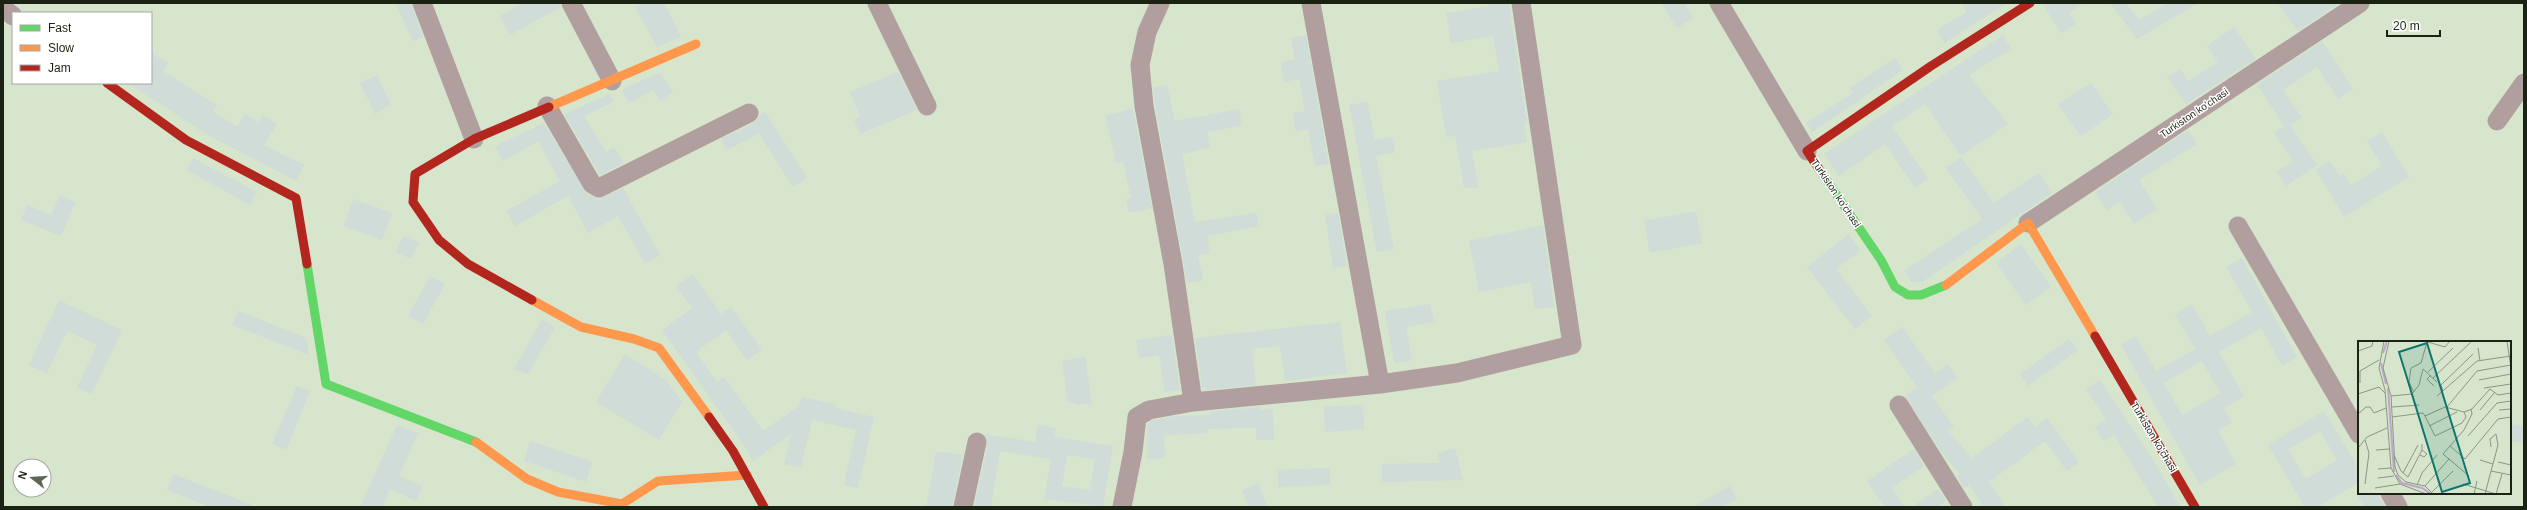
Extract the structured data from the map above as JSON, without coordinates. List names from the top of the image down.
{
  "streets": {
    "street": ["Turkiston koʻchasi"]
  },
  "legend": ["Fast", "Slow", "Jam"],
  "scale_bar": "20 m",
  "north": "left"
}
